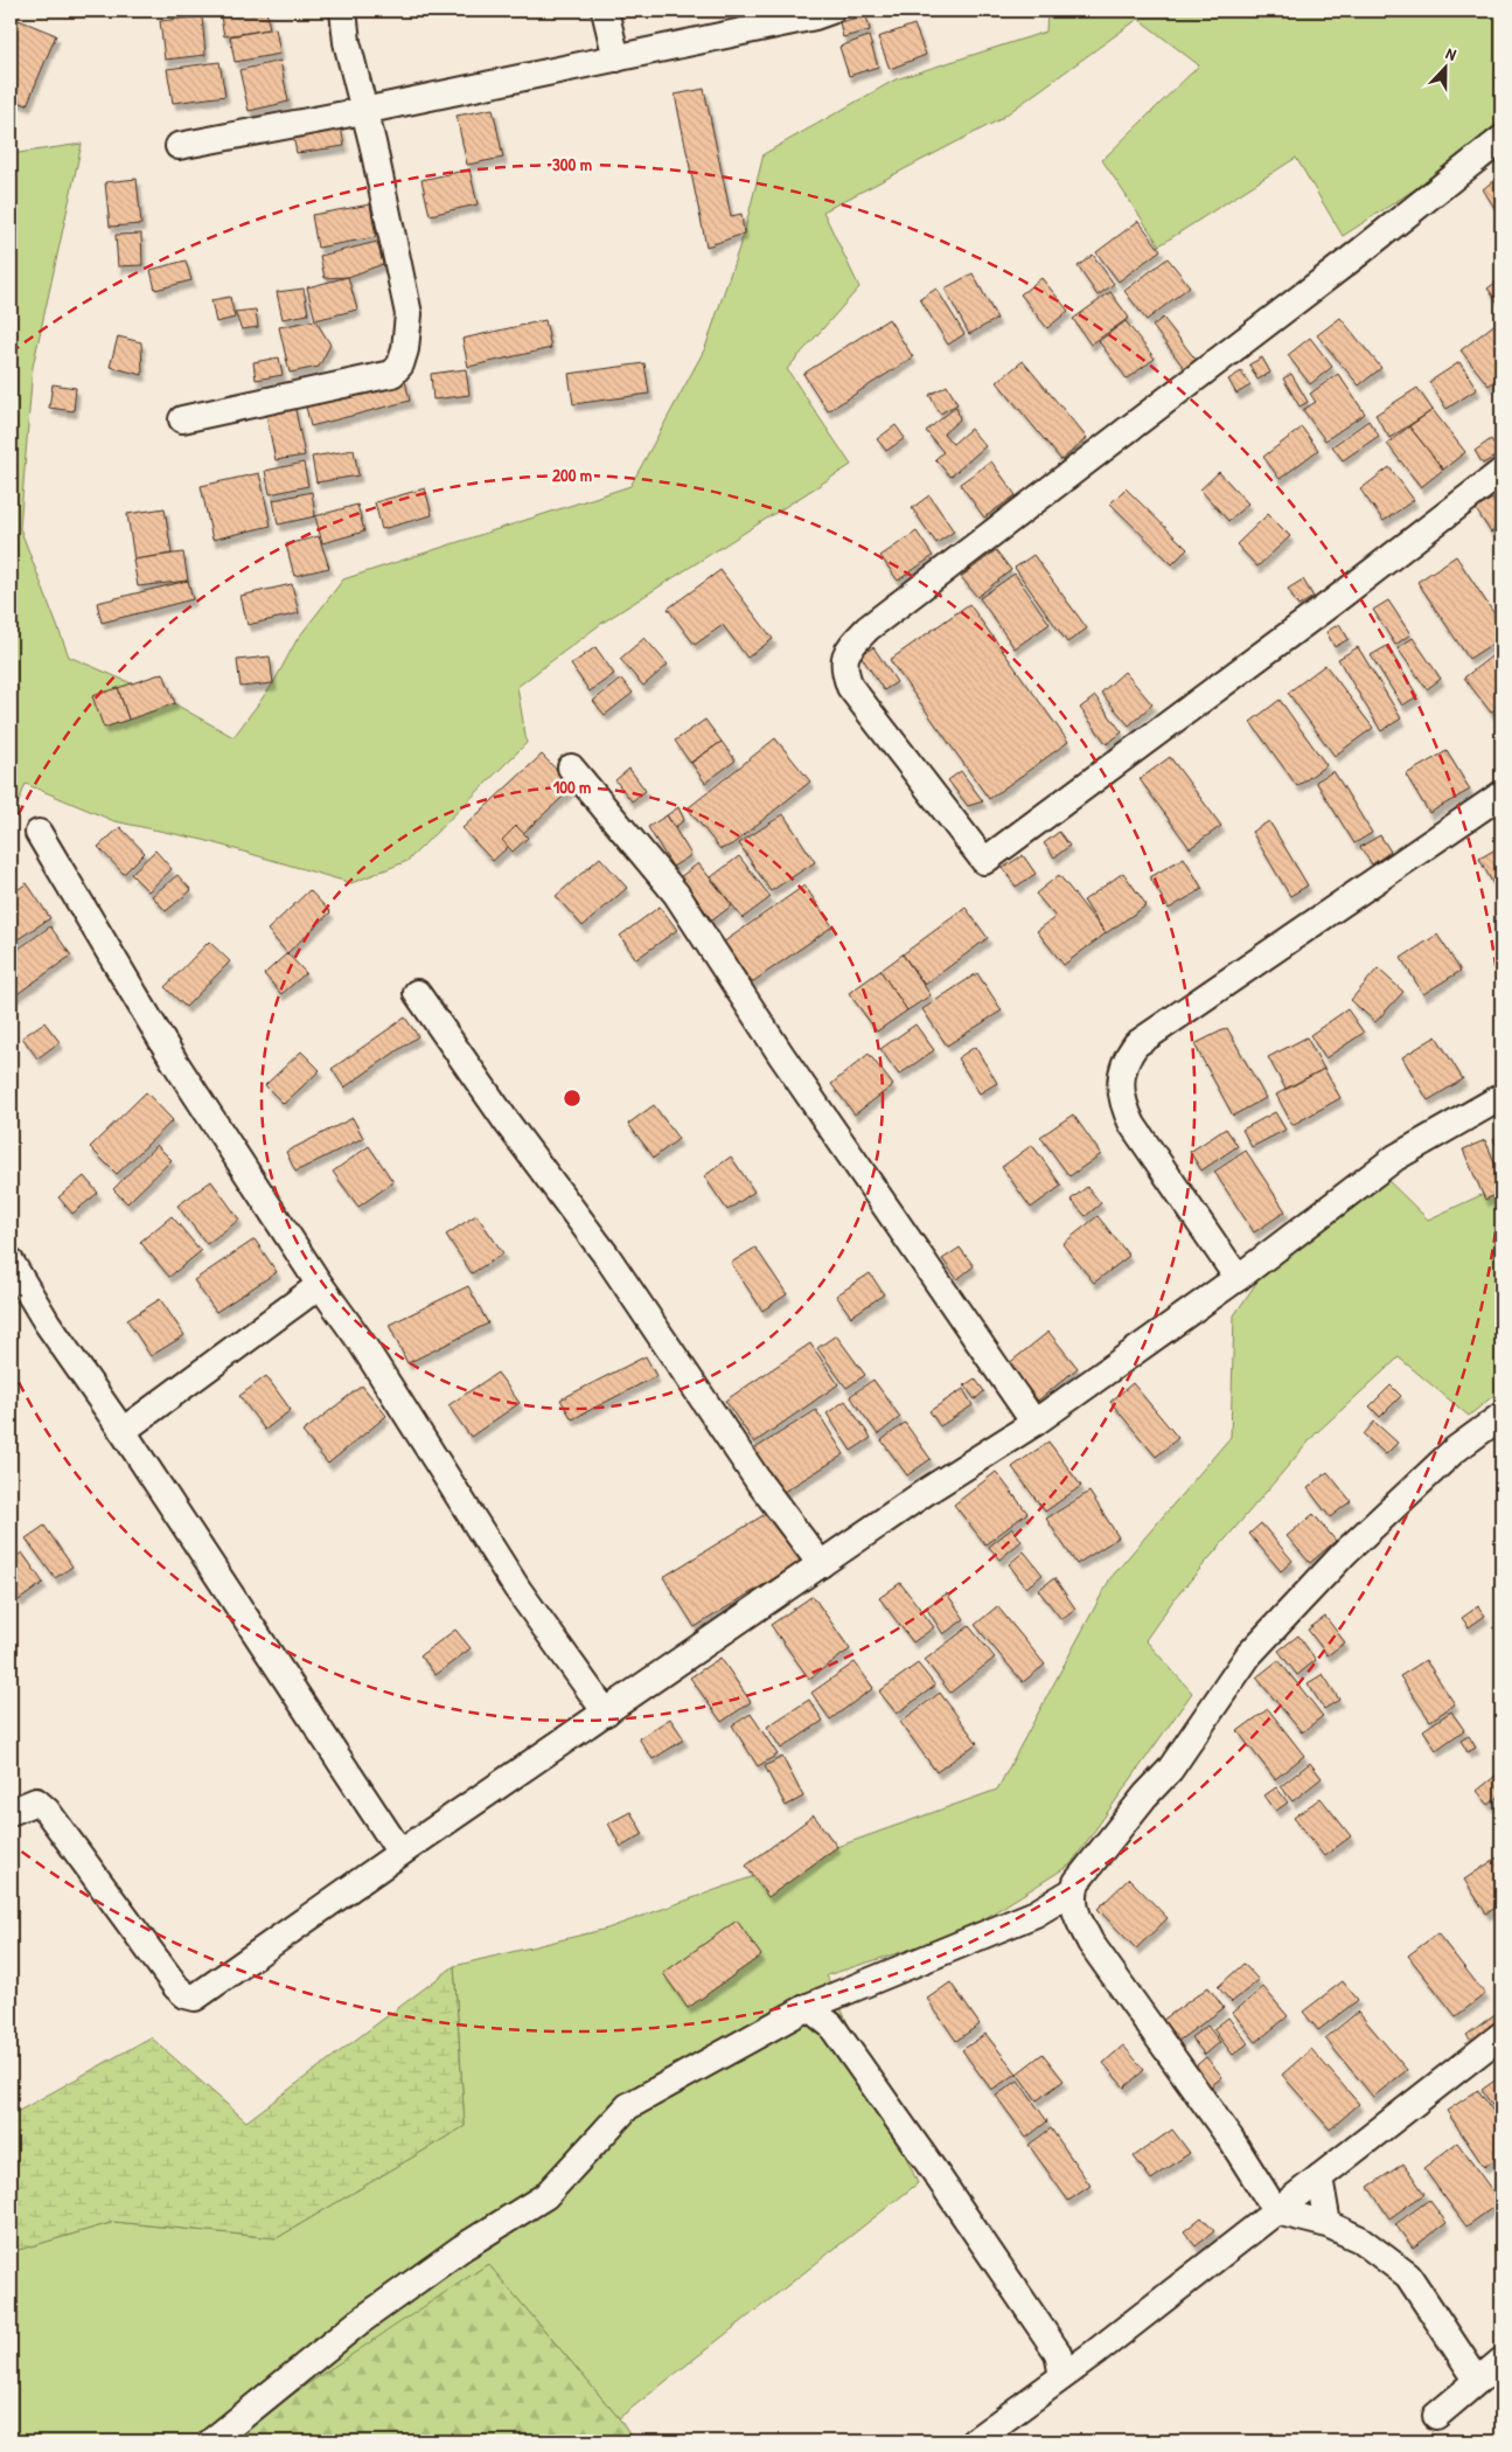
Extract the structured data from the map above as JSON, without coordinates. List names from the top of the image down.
{
  "north": "top",
  "rings": ["300 m", "200 m", "100 m"]
}
